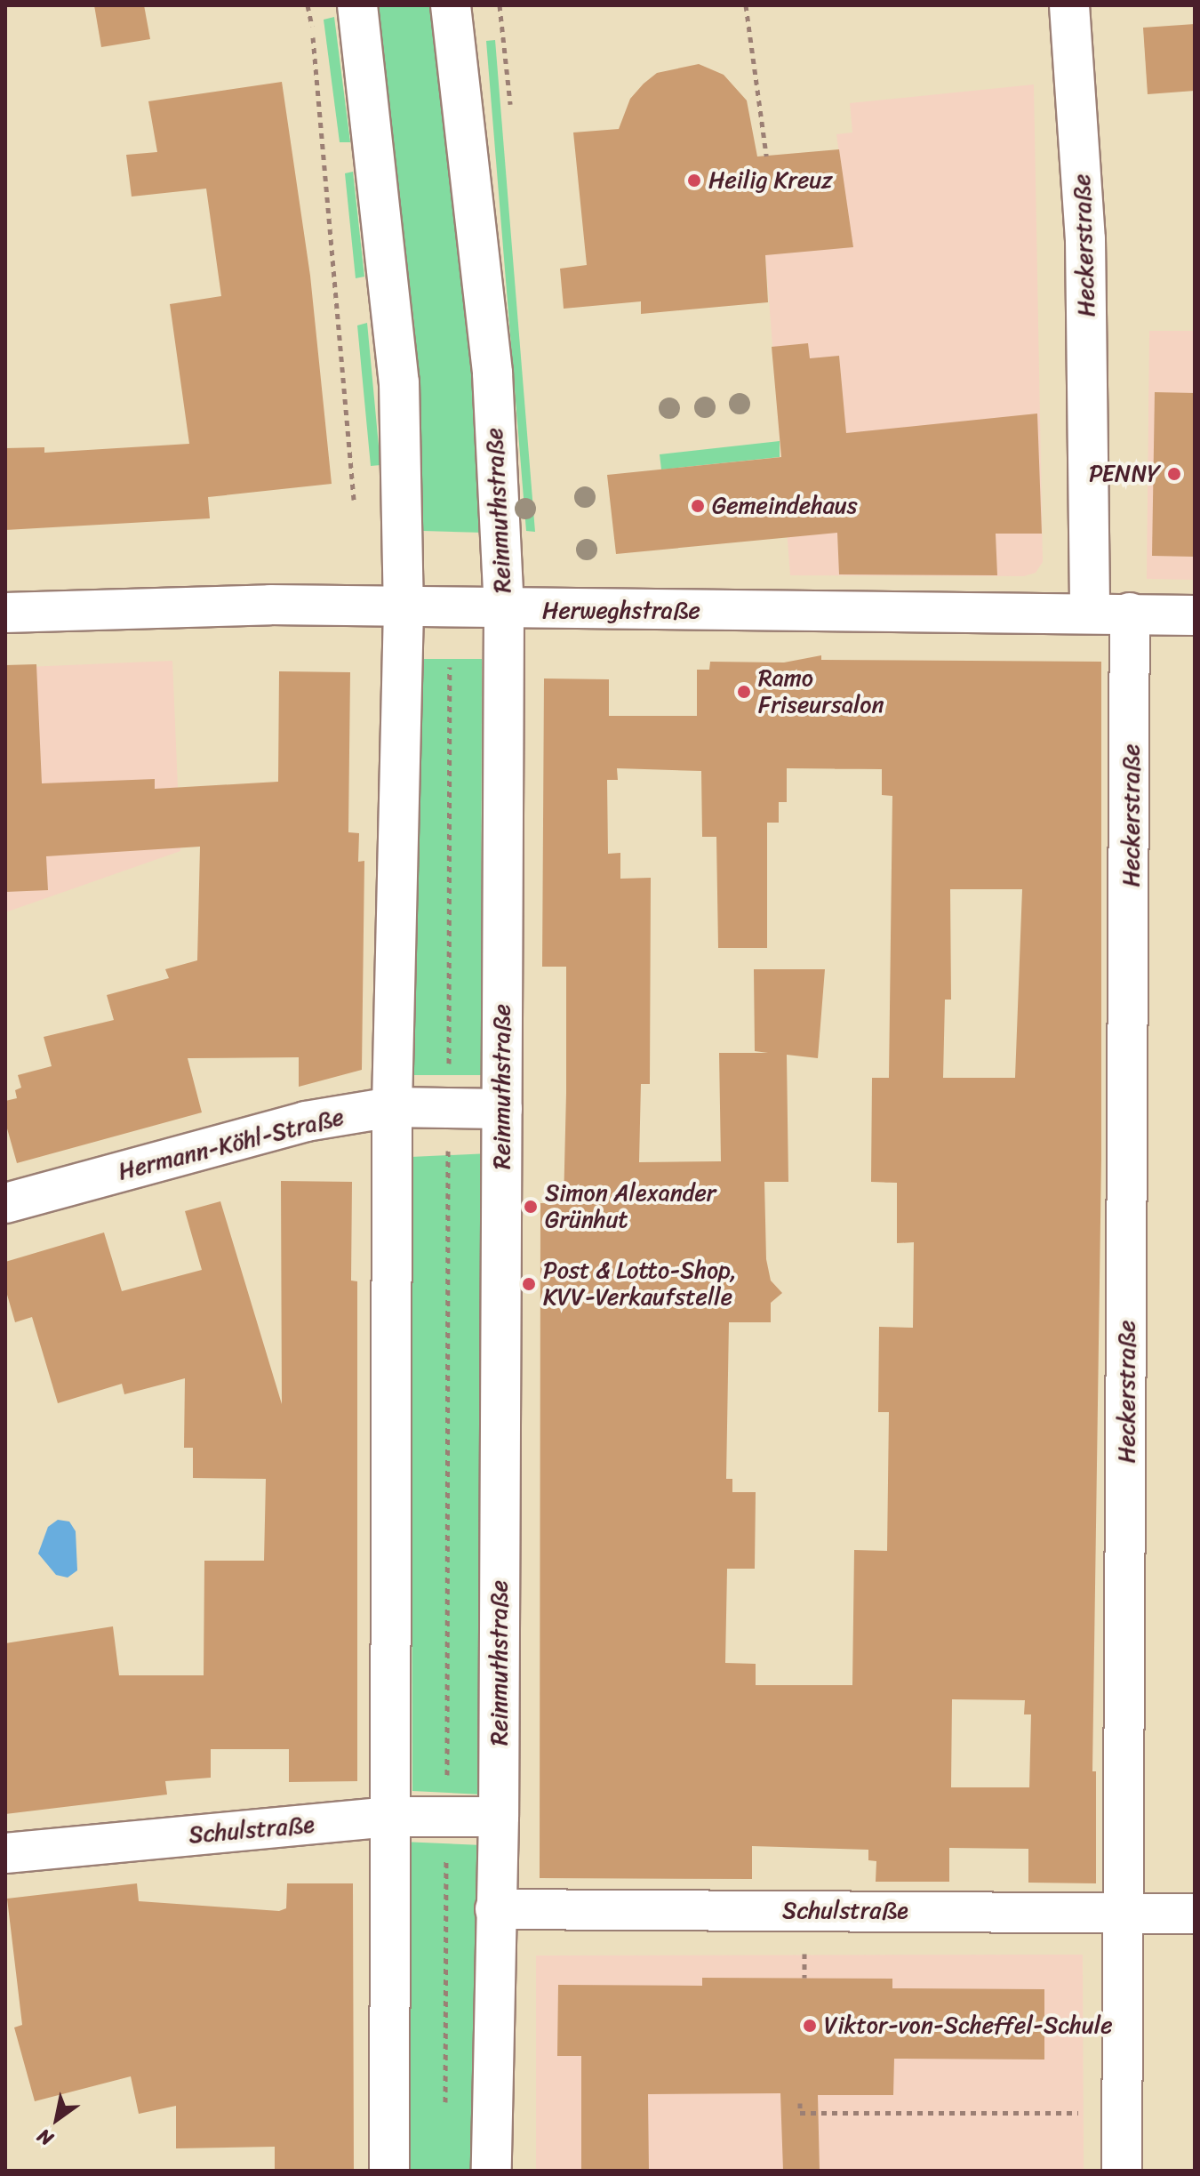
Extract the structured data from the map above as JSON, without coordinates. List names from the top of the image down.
{
  "streets": {
    "street": [
      "Heckerstraße",
      "Reinmuthstraße",
      "Herweghstraße",
      "Hermann-Köhl-Straße",
      "Schulstraße"
    ]
  },
  "crossings": [
    ["Heckerstraße", "Herweghstraße"],
    ["Heckerstraße", "Schulstraße"],
    ["Reinmuthstraße", "Herweghstraße"],
    ["Reinmuthstraße", "Hermann-Köhl-Straße"],
    ["Reinmuthstraße", "Schulstraße"]
  ],
  "places": [
    "Heilig Kreuz",
    "PENNY",
    "Gemeindehaus",
    "Ramo Friseursalon",
    "Simon Alexander Grünhut",
    "Post & Lotto-Shop, KVV-Verkaufstelle",
    "Viktor-von-Scheffel-Schule"
  ],
  "north": "bottom left"
}
